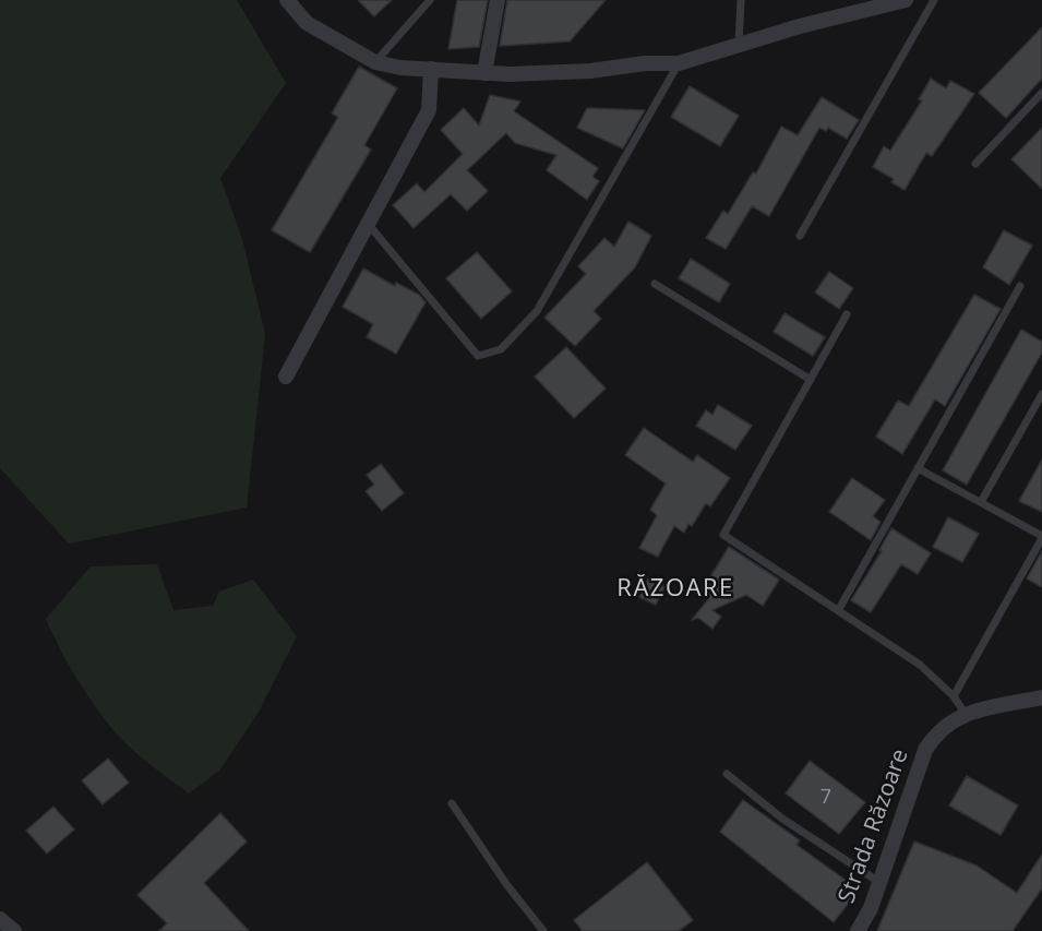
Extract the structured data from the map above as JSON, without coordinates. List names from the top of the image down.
{
  "streets": {
    "street": ["Strada Răzoare"]
  },
  "districts": ["RĂZOARE"],
  "house_numbers": ["7"]
}
